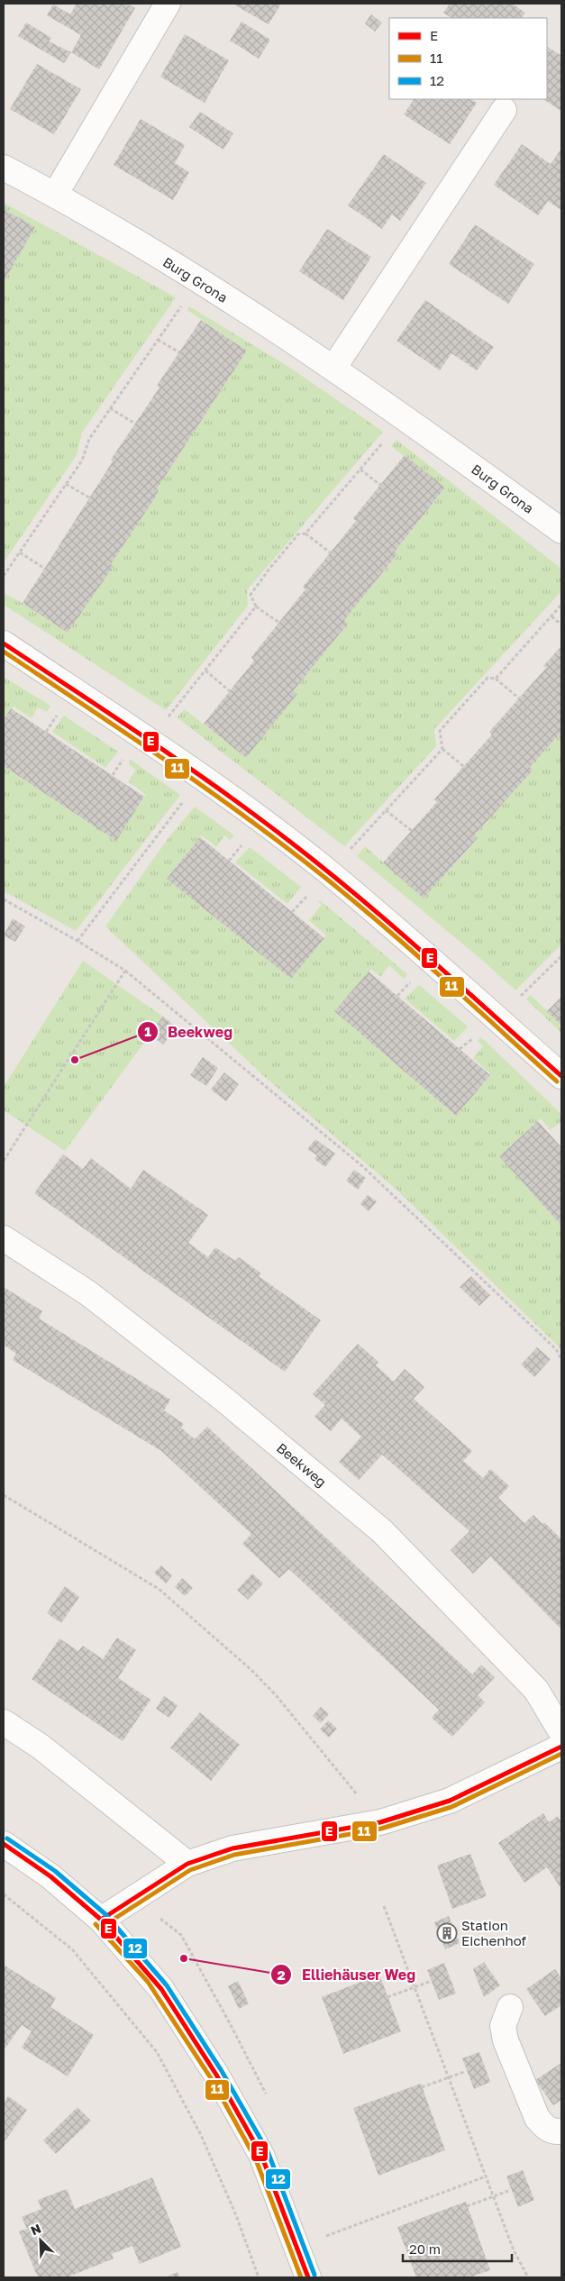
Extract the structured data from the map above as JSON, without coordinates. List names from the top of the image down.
{
  "streets": {
    "street": ["Burg Grona", "Beekweg"]
  },
  "places": {
    "other": ["Beekweg", "Elliehäuser Weg"],
    "building": ["Station Eichenhof"]
  },
  "lines": ["transit line E", "transit line 11", "transit line 12"],
  "legend": ["E", "11", "12"],
  "scale_bar": "20 m",
  "north": "top left"
}
